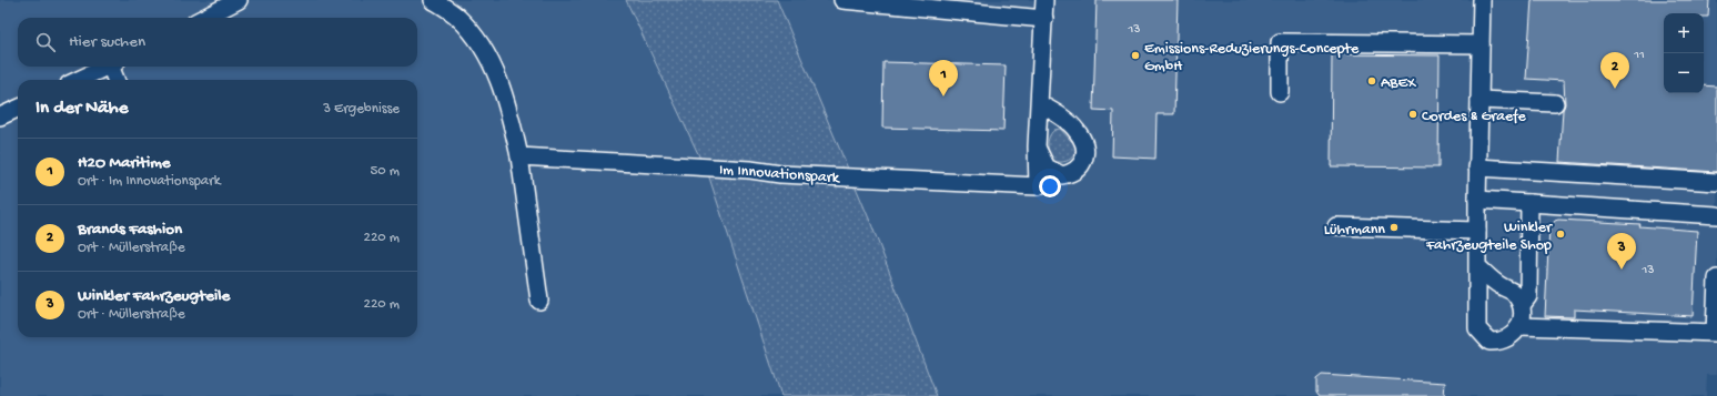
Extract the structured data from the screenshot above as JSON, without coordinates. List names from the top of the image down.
{
  "streets": {
    "street": ["Im Innovationspark"]
  },
  "places": [
    "Emissions-Reduzierungs-Concepte GmbH",
    "ABEX",
    "Cordes & Graefe",
    "Lührmann",
    "Winkler Fahrzeugteile Shop"
  ],
  "house_numbers": ["13", "11", "13"],
  "page": {
    "map_buttons": ["+", "−"],
    "search": "Hier suchen",
    "pins": ["2", "1", "3"],
    "heading": ["In der Nähe", "3 Ergebnisse"],
    "list": [
      {
        "mark": "1",
        "name": "H2O Maritime",
        "note": "Ort · Im Innovationspark",
        "value": "50 m"
      },
      {
        "mark": "2",
        "name": "Brands Fashion",
        "note": "Ort · Müllerstraße",
        "value": "220 m"
      },
      {
        "mark": "3",
        "name": "Winkler Fahrzeugteile",
        "note": "Ort · Müllerstraße",
        "value": "220 m"
      }
    ]
  }
}
